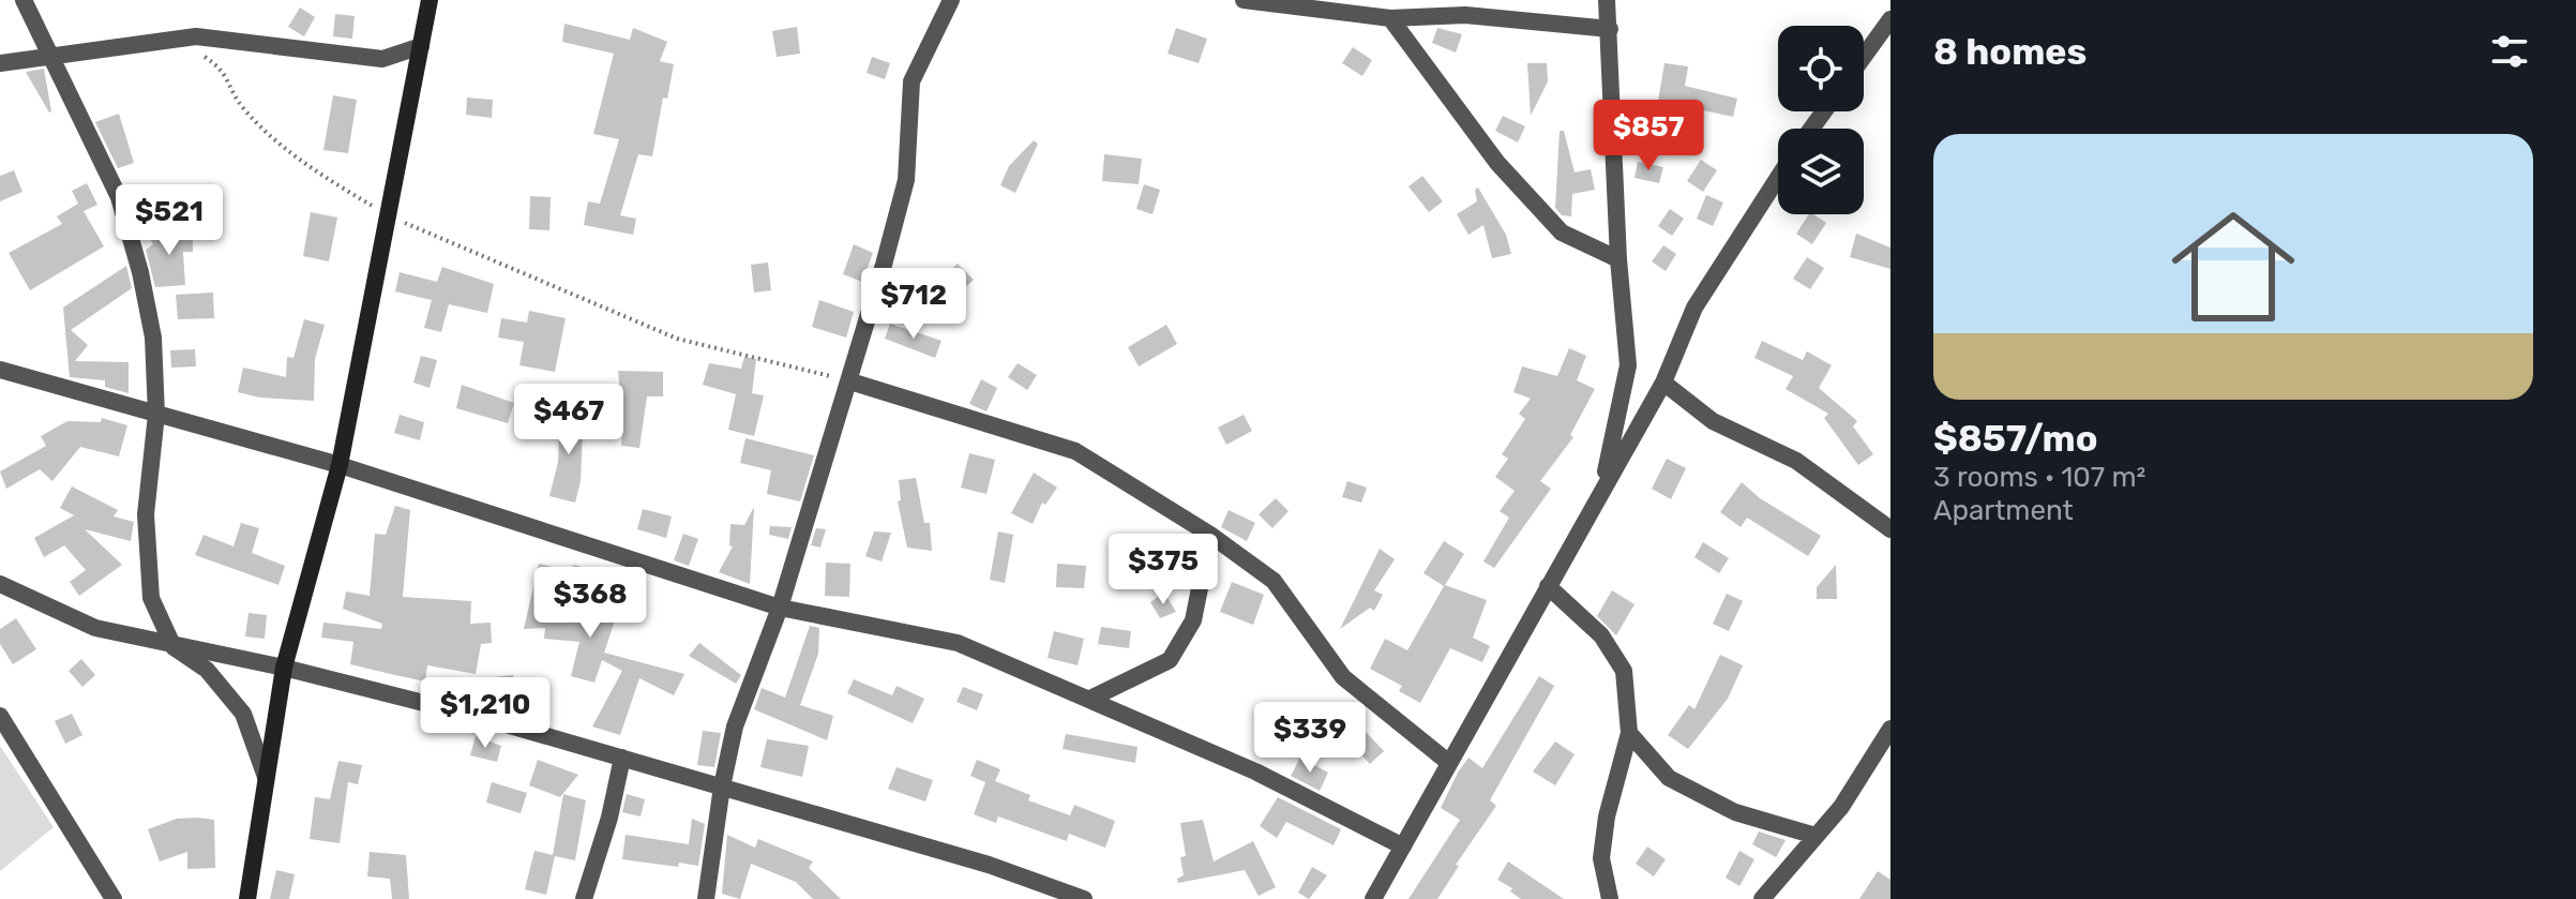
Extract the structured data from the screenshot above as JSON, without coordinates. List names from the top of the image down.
{
  "page": {
    "heading": "8 homes",
    "price": [
      "$857",
      "$521",
      "$712",
      "$467",
      "$375",
      "$368",
      "$1,210",
      "$339"
    ],
    "list": [
      {
        "name": "$857/mo",
        "note": "3 rooms · 107 m² · Apartment"
      }
    ]
  }
}
